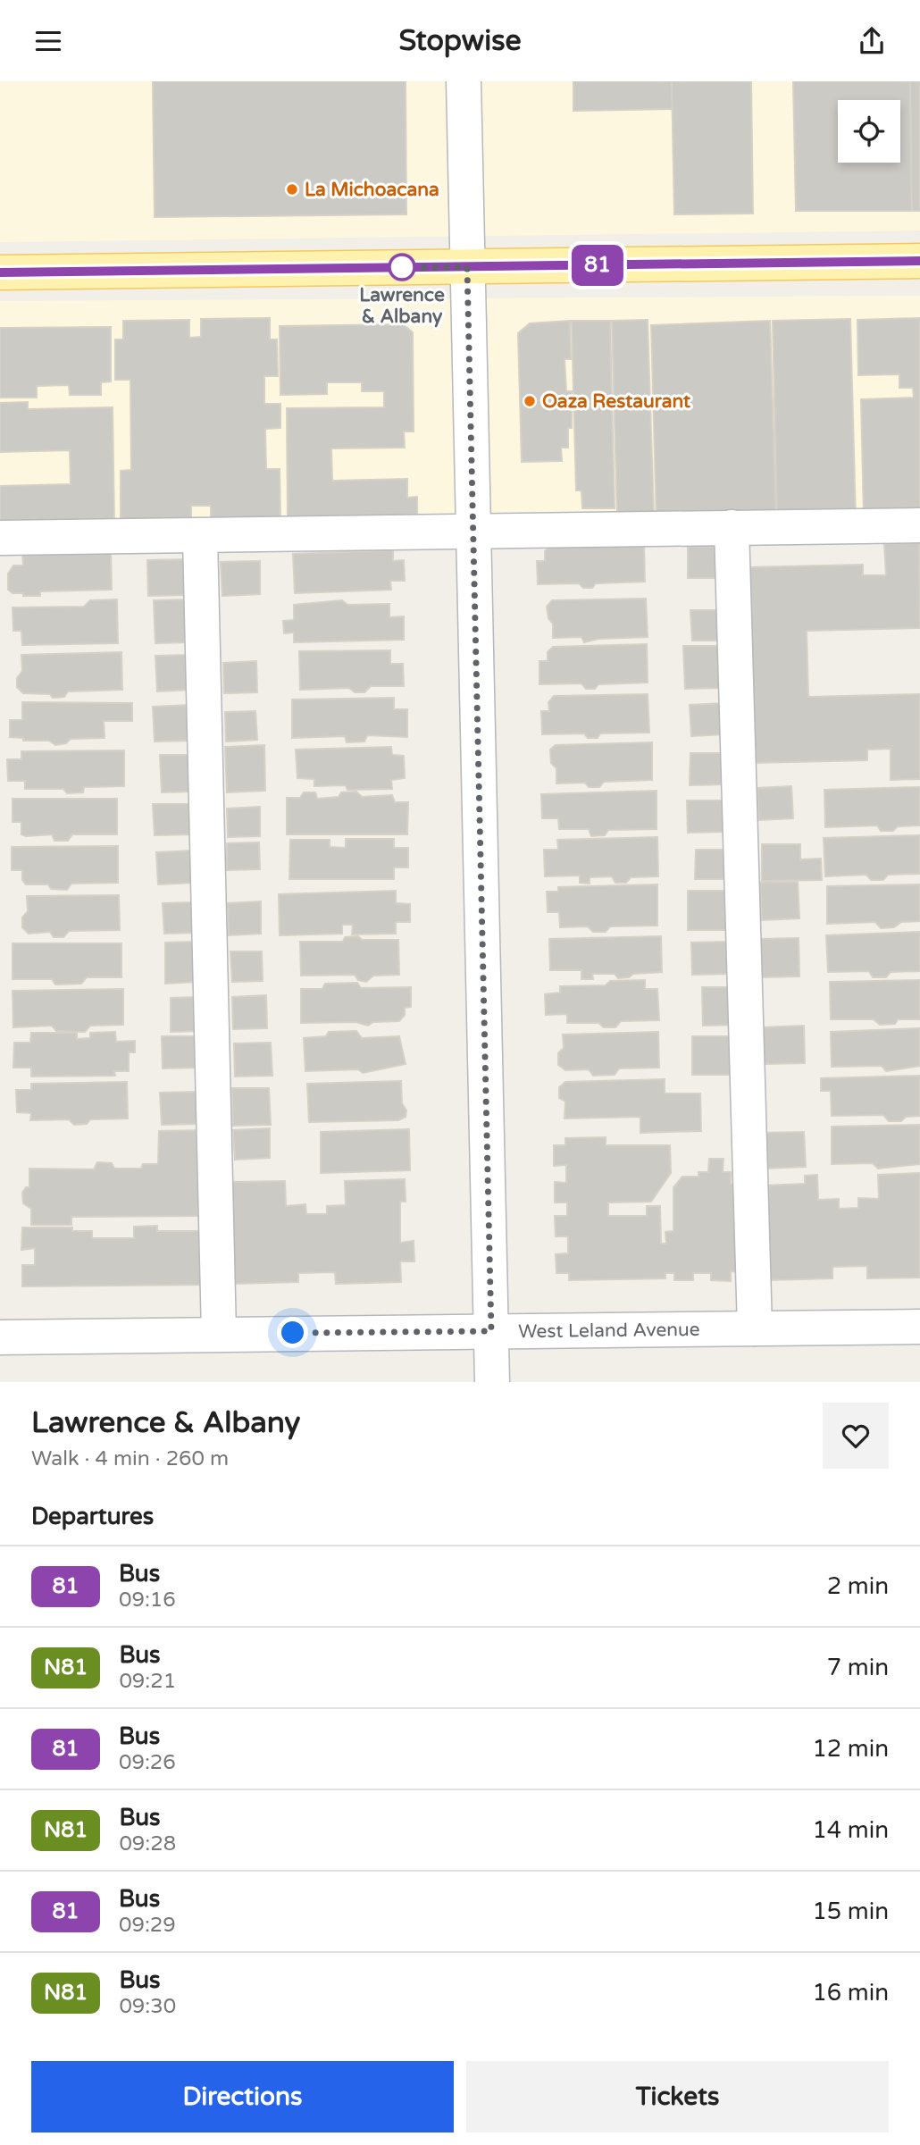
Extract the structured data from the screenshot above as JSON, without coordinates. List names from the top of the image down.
{
  "streets": {
    "street": ["West Leland Avenue"]
  },
  "places": ["La Michoacana", "Lawrence & Albany", "Oaza Restaurant"],
  "lines": ["bus line 81"],
  "page": {
    "header": "Stopwise",
    "on_map": "81",
    "heading": [
      ["Lawrence & Albany", "Walk · 4 min · 260 m"],
      "Departures"
    ],
    "list": [
      {
        "mark": "81",
        "name": "Bus",
        "note": "09:16",
        "value": "2 min"
      },
      {
        "mark": "N81",
        "name": "Bus",
        "note": "09:21",
        "value": "7 min"
      },
      {
        "mark": "81",
        "name": "Bus",
        "note": "09:26",
        "value": "12 min"
      },
      {
        "mark": "N81",
        "name": "Bus",
        "note": "09:28",
        "value": "14 min"
      },
      {
        "mark": "81",
        "name": "Bus",
        "note": "09:29",
        "value": "15 min"
      },
      {
        "mark": "N81",
        "name": "Bus",
        "note": "09:30",
        "value": "16 min"
      }
    ],
    "buttons": ["Directions", "Tickets"]
  }
}
